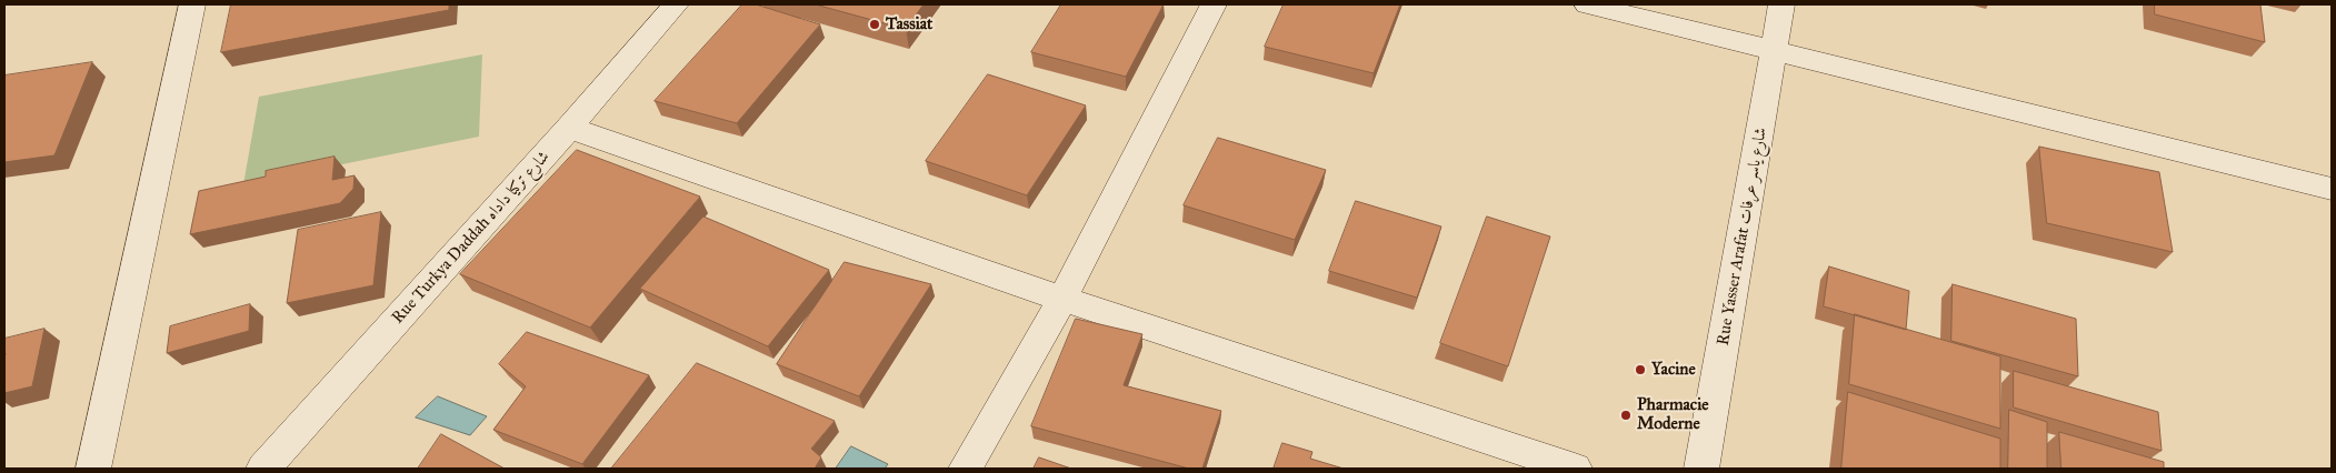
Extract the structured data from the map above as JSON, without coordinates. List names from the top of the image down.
{
  "streets": {
    "street": ["Rue Yasser Arafat شارع ياسر عرفات", "Rue Turkya Daddah شارع تركيا داداه"]
  },
  "places": ["Tassiat", "Yacine", "Pharmacie Moderne"]
}
